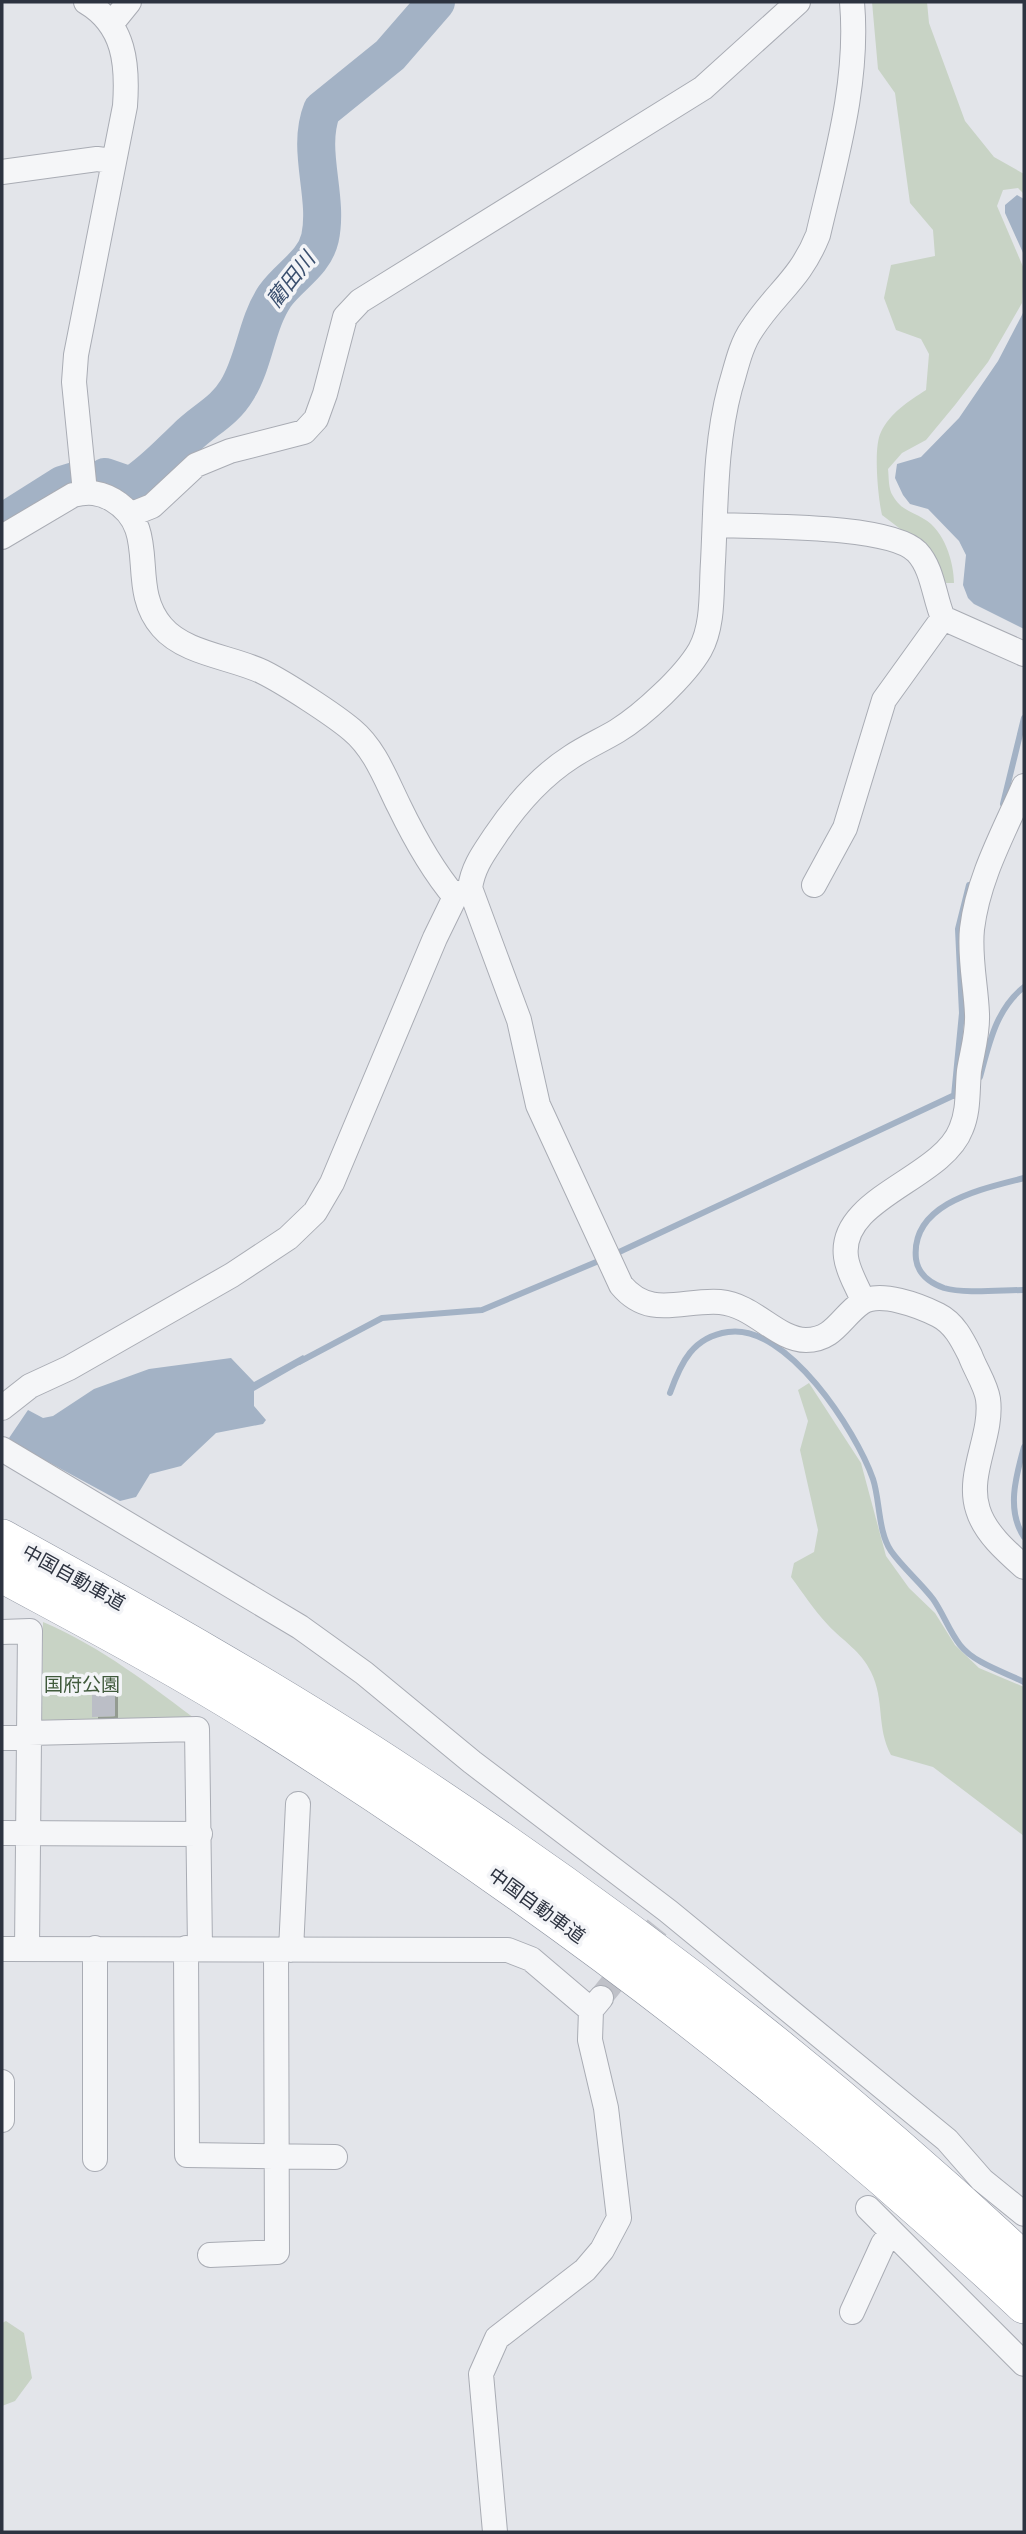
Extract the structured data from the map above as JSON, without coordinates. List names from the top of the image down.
{
  "streets": {
    "highway": ["中国自動車道"]
  },
  "water": ["藺田川"],
  "parks": ["国府公園"]
}
